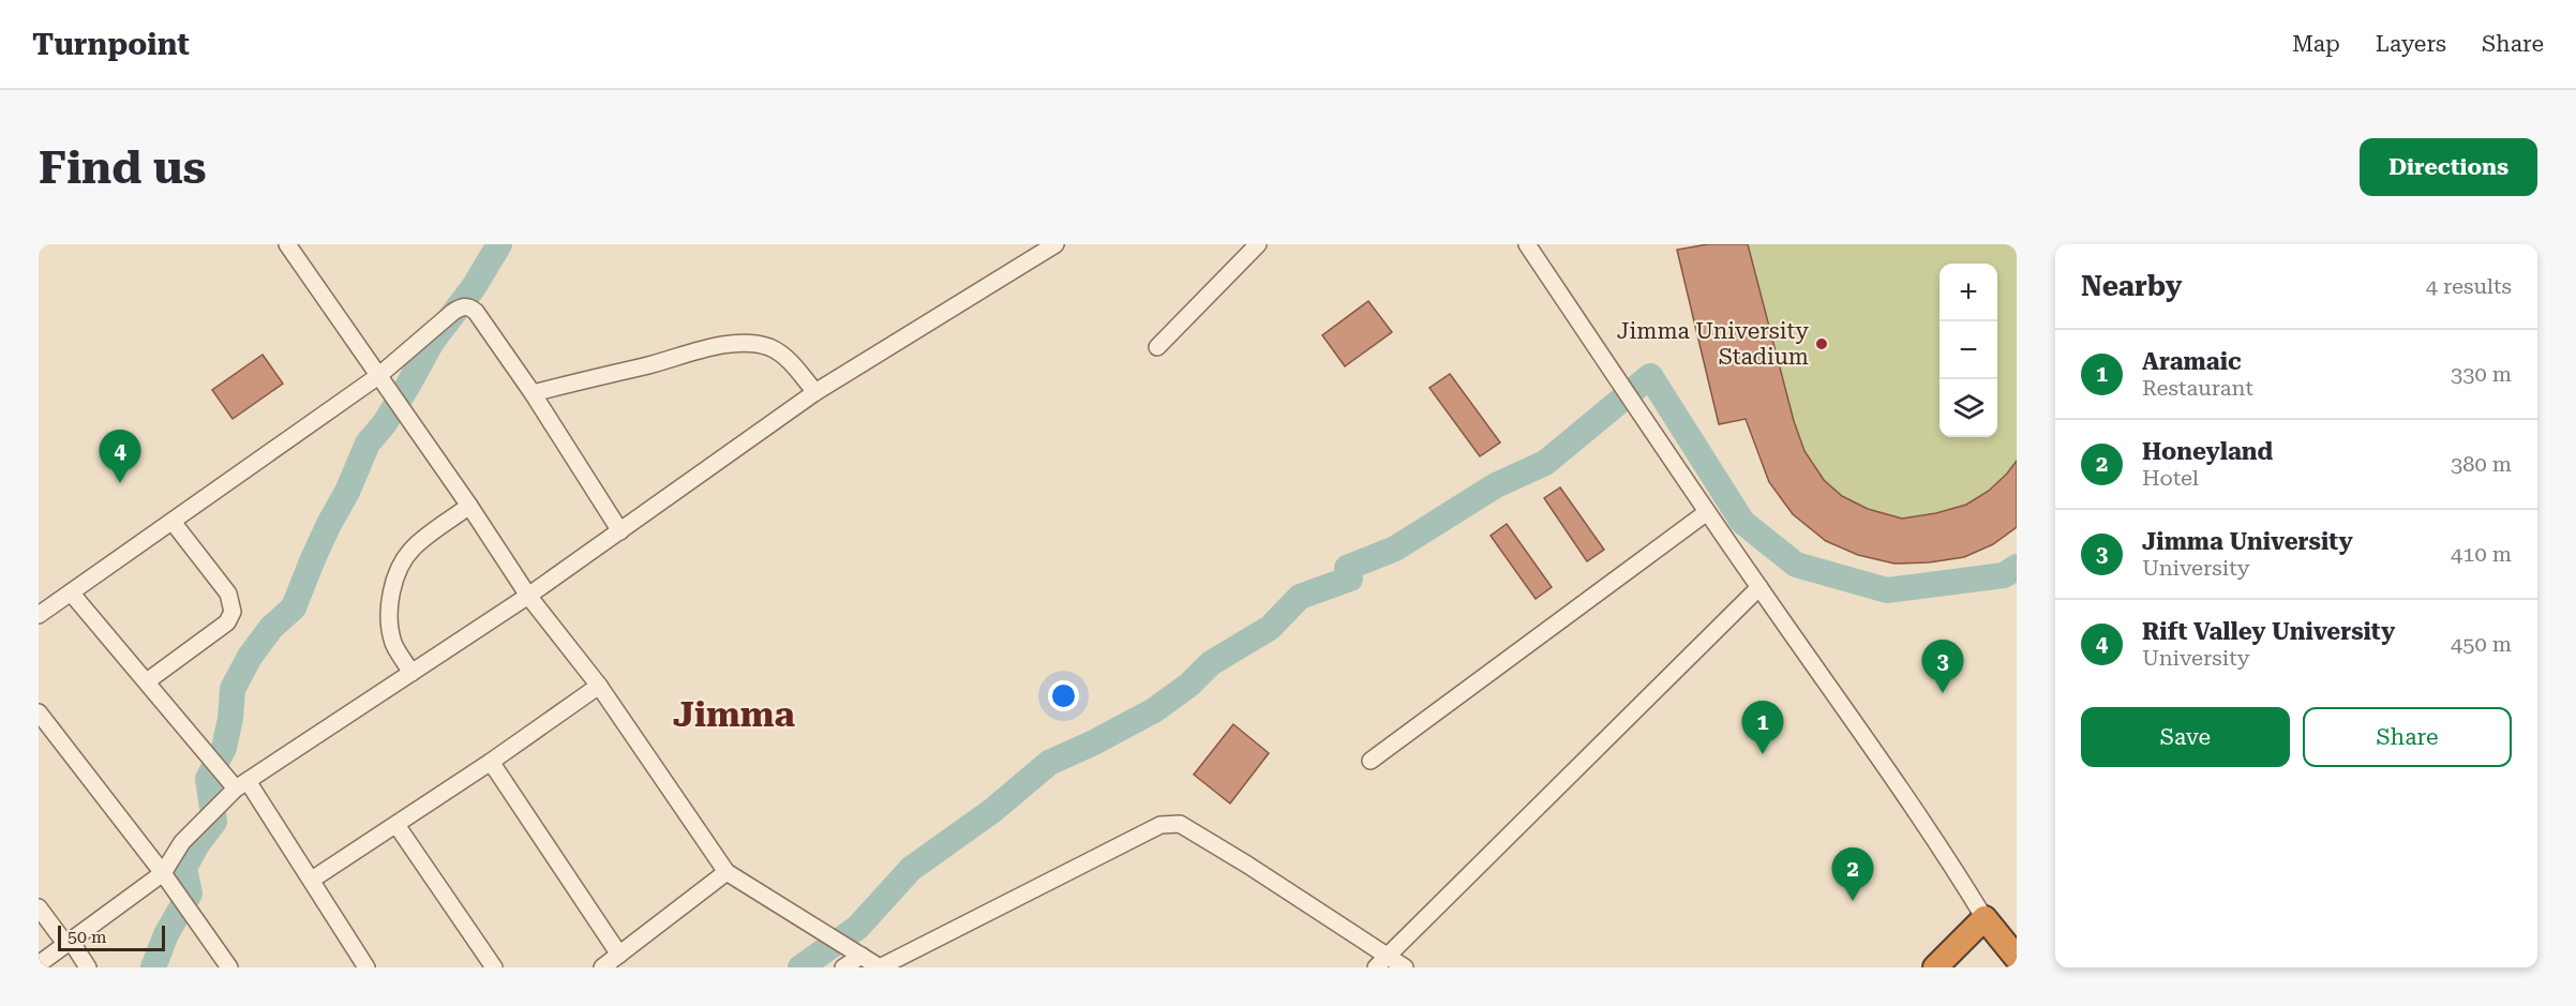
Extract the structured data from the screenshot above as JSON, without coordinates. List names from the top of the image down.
{
  "districts": ["Jimma"],
  "places": ["Jimma University Stadium"],
  "scale_bar": "50 m",
  "page": {
    "header": "Turnpoint",
    "nav": ["Map", "Layers", "Share"],
    "buttons": [
      "Directions",
      ["Save", "Share"]
    ],
    "title": "Find us",
    "heading": ["Nearby", "4 results"],
    "map_buttons": ["+", "−"],
    "list": [
      {
        "mark": "1",
        "name": "Aramaic",
        "note": "Restaurant",
        "value": "330 m"
      },
      {
        "mark": "2",
        "name": "Honeyland",
        "note": "Hotel",
        "value": "380 m"
      },
      {
        "mark": "3",
        "name": "Jimma University",
        "note": "University",
        "value": "410 m"
      },
      {
        "mark": "4",
        "name": "Rift Valley University",
        "note": "University",
        "value": "450 m"
      }
    ],
    "pins": [
      "4",
      "3",
      "1",
      "2"
    ],
    "scale": "50 m"
  }
}
